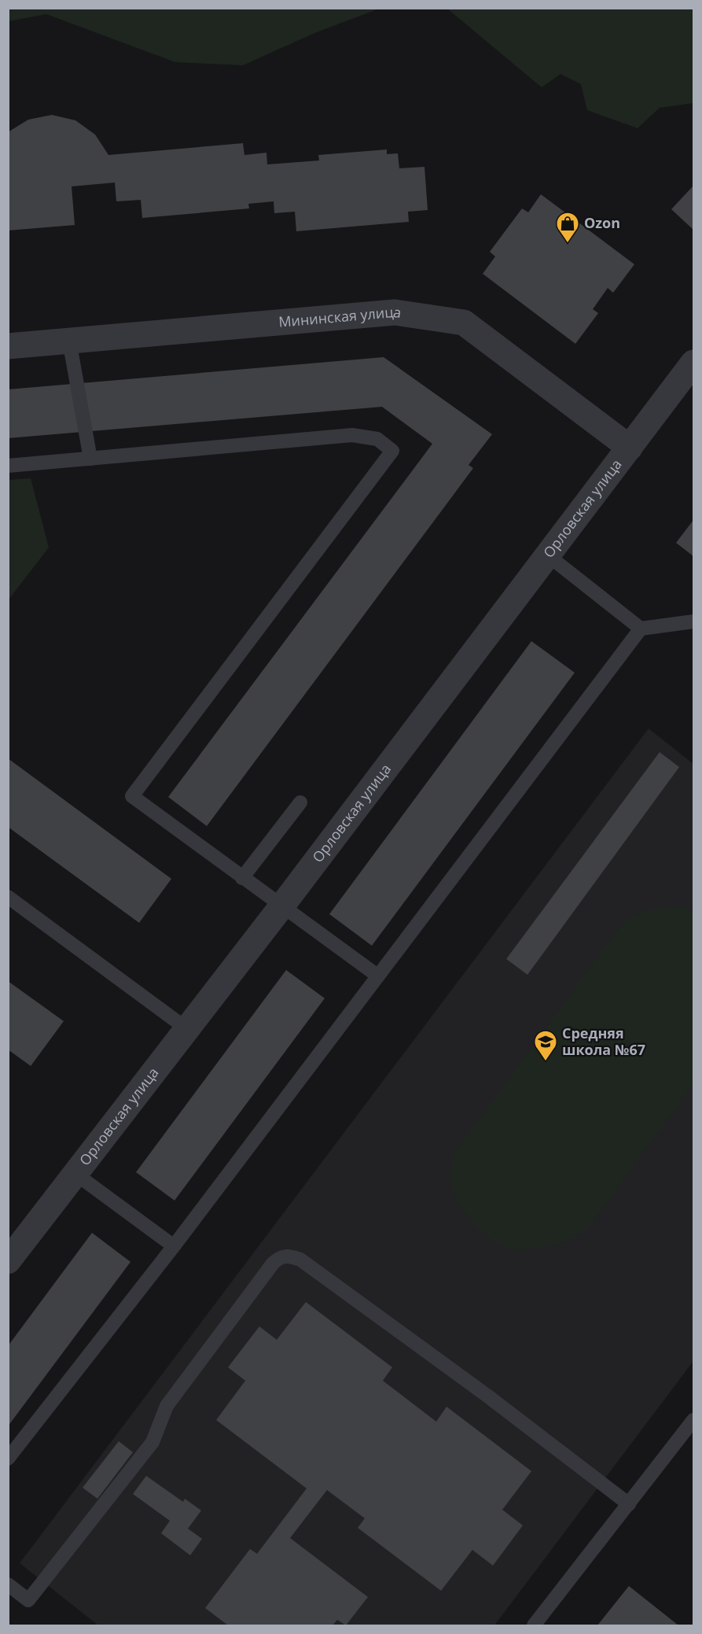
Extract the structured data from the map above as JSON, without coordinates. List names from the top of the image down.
{
  "streets": {
    "street": ["Мининская улица", "Орловская улица"]
  },
  "crossings": [
    ["Мининская улица", "Орловская улица"]
  ],
  "places": {
    "shop": ["Ozon"],
    "school or university": ["Средняя школа №67"]
  }
}
